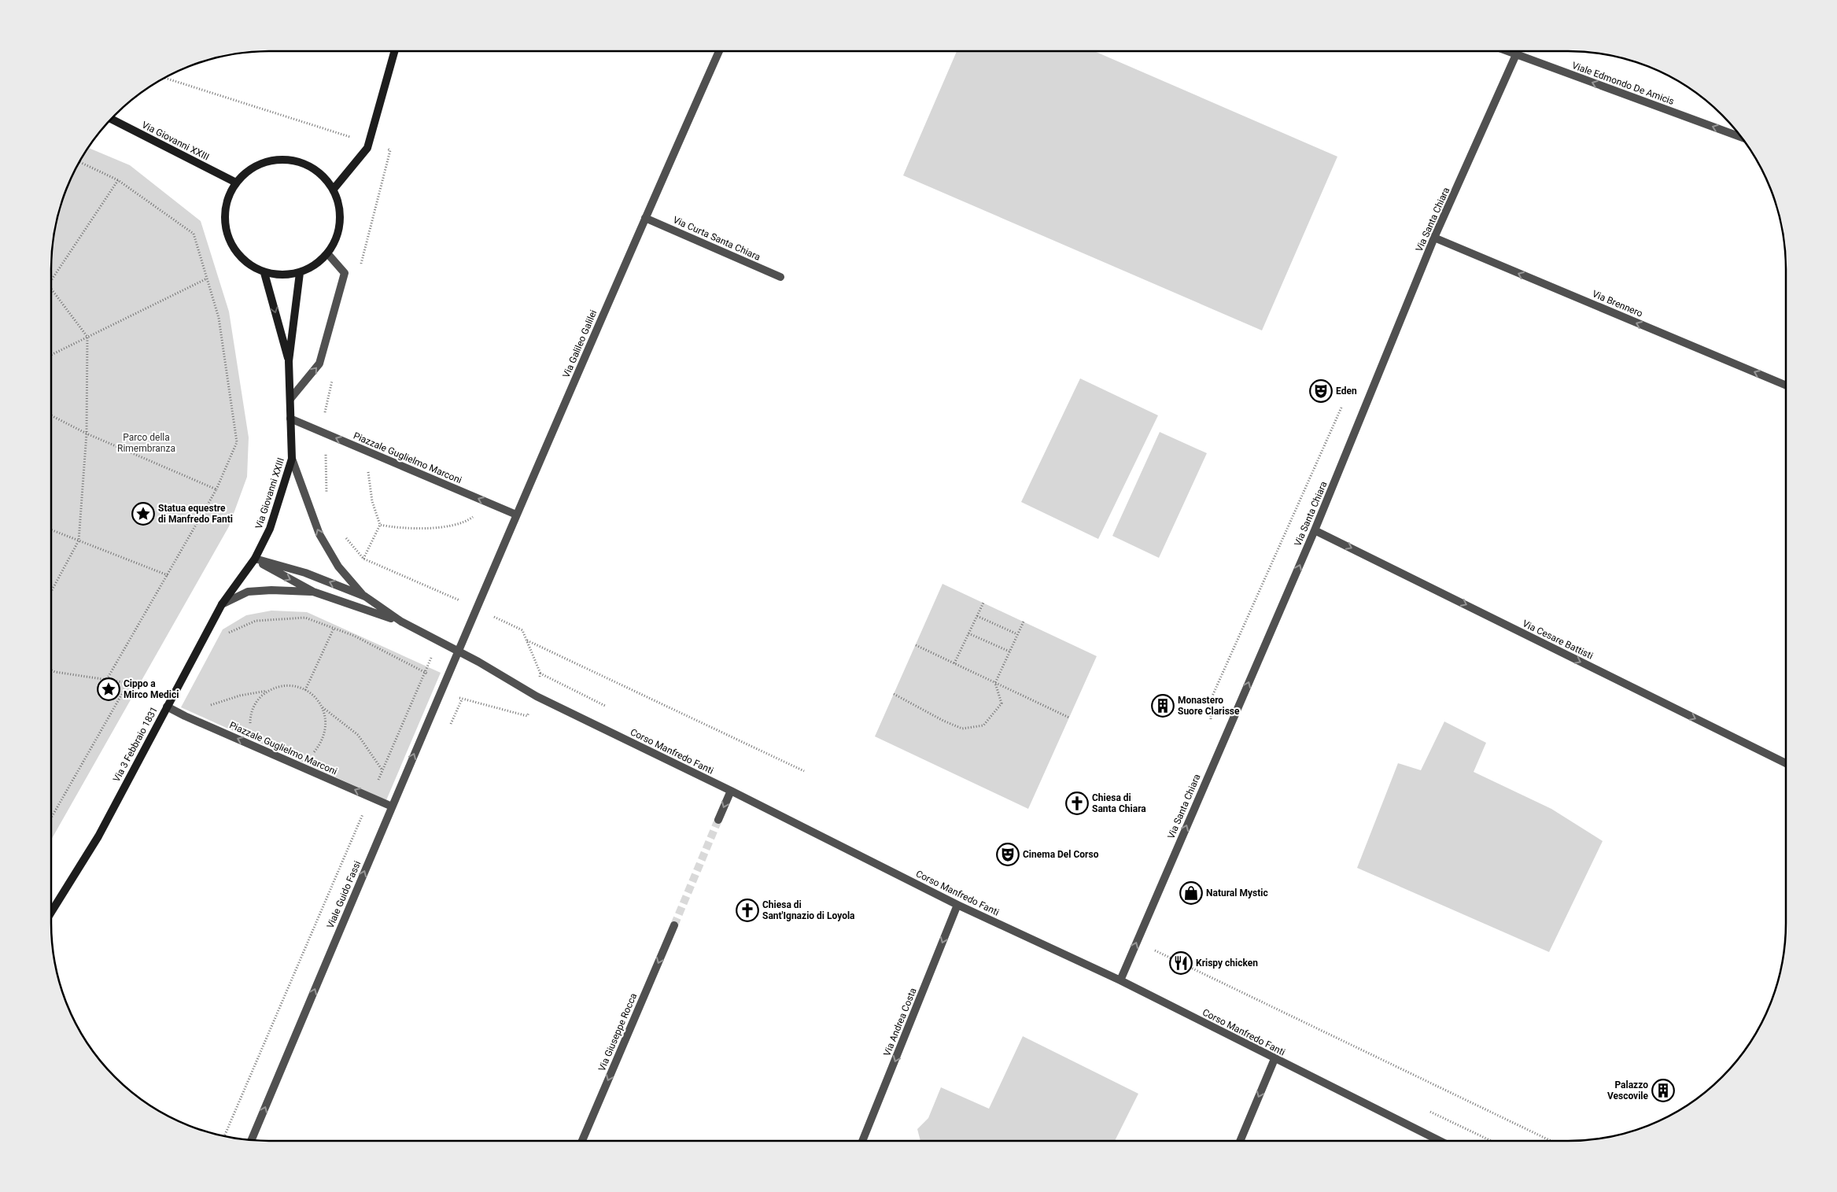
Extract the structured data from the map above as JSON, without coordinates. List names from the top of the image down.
{
  "streets": {
    "street": [
      "Viale Edmondo De Amicis",
      "Via Giovanni XXIII",
      "Via Santa Chiara",
      "Via Curta Santa Chiara",
      "Via Brennero",
      "Via Galileo Galilei",
      "Piazzale Guglielmo Marconi",
      "Via Cesare Battisti",
      "Via 3 Febbraio 1831",
      "Corso Manfredo Fanti",
      "Viale Guido Fassi",
      "Via Andrea Costa",
      "Via Giuseppe Rocca"
    ]
  },
  "crossings": [
    ["Viale Edmondo De Amicis", "Via Santa Chiara"],
    ["Via Giovanni XXIII", "Piazzale Guglielmo Marconi"],
    ["Via Giovanni XXIII", "Via 3 Febbraio 1831"],
    ["Via Santa Chiara", "Via Brennero"],
    ["Via Santa Chiara", "Via Cesare Battisti"],
    ["Via Santa Chiara", "Corso Manfredo Fanti"],
    ["Via Curta Santa Chiara", "Via Galileo Galilei"],
    ["Via Galileo Galilei", "Piazzale Guglielmo Marconi"],
    ["Via Galileo Galilei", "Corso Manfredo Fanti"],
    ["Via Galileo Galilei", "Viale Guido Fassi"],
    ["Piazzale Guglielmo Marconi", "Via 3 Febbraio 1831"],
    ["Piazzale Guglielmo Marconi", "Viale Guido Fassi"],
    ["Corso Manfredo Fanti", "Viale Guido Fassi"],
    ["Corso Manfredo Fanti", "Via Andrea Costa"]
  ],
  "one_way": [
    "Viale Edmondo De Amicis",
    "Via Santa Chiara",
    "Via Brennero",
    "Piazzale Guglielmo Marconi",
    "Via Cesare Battisti",
    "Viale Guido Fassi",
    "Via Andrea Costa",
    "Via Giuseppe Rocca"
  ],
  "parks": ["Parco della Rimembranza"],
  "places": {
    "theatre": ["Eden", "Cinema Del Corso"],
    "place": ["Statua equestre di Manfredo Fanti", "Cippo a Mirco Medici"],
    "building": ["Monastero Suore Clarisse", "Palazzo Vescovile"],
    "church": ["Chiesa di Santa Chiara", "Chiesa di Sant'Ignazio di Loyola"],
    "shop": ["Natural Mystic"],
    "restaurant": ["Krispy chicken"]
  }
}
